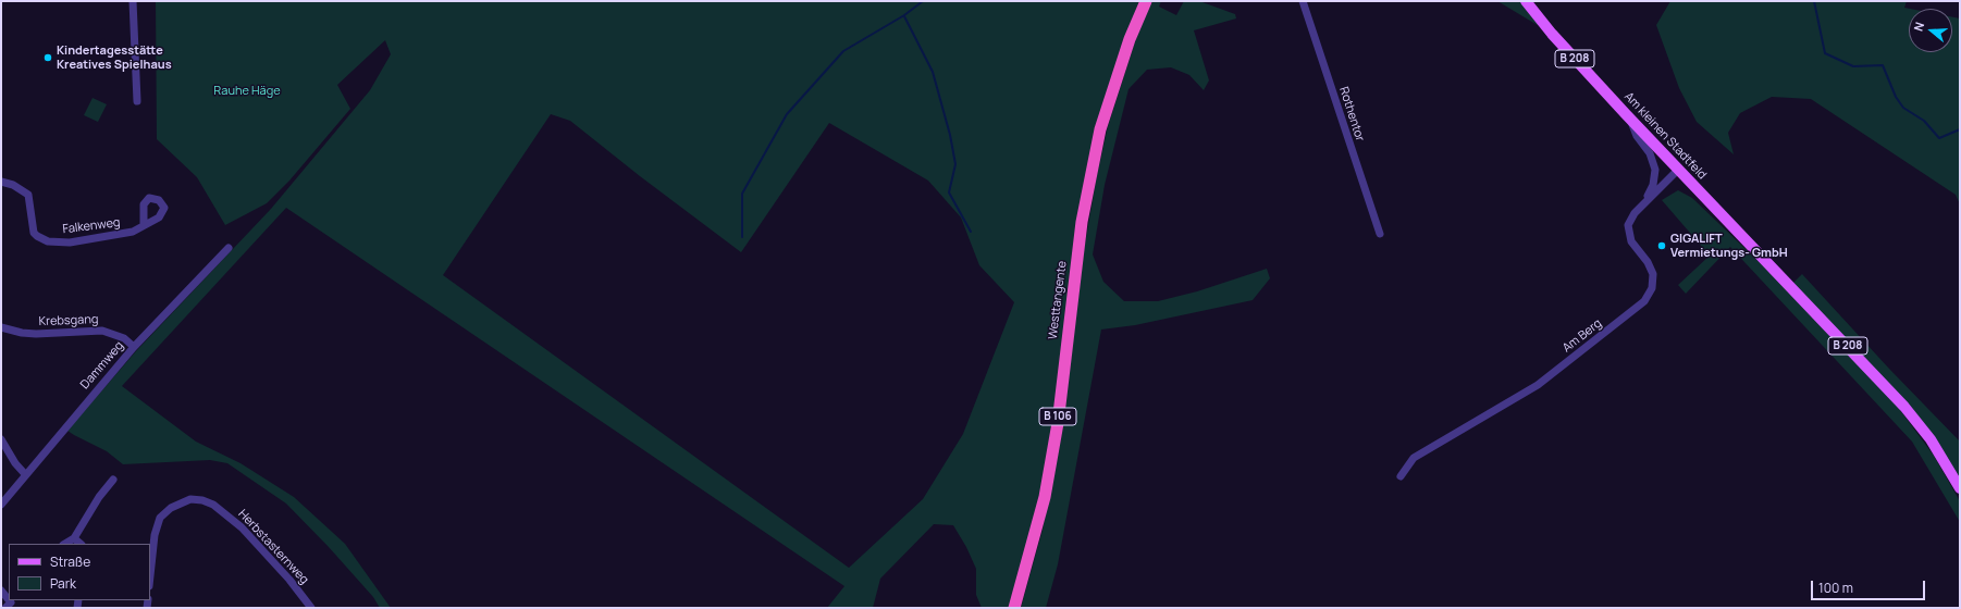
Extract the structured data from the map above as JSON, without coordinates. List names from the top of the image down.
{
  "streets": {
    "highway": ["Westtangente", "B 106"],
    "main road": ["B 208", "Am kleinen Stadtfeld"],
    "street": [
      "Rothentor",
      "Falkenweg",
      "Krebsgang",
      "Am Berg",
      "Dammweg",
      "Herbstasternweg"
    ]
  },
  "crossings": [
    ["Am kleinen Stadtfeld", "Am Berg"],
    ["Krebsgang", "Dammweg"]
  ],
  "parks": ["Rauhe Häge"],
  "places": ["Kindertagesstätte Kreatives Spielhaus", "GIGALIFT Vermietungs- GmbH"],
  "legend": ["Straße", "Park"],
  "scale_bar": "100 m",
  "north": "left"
}
